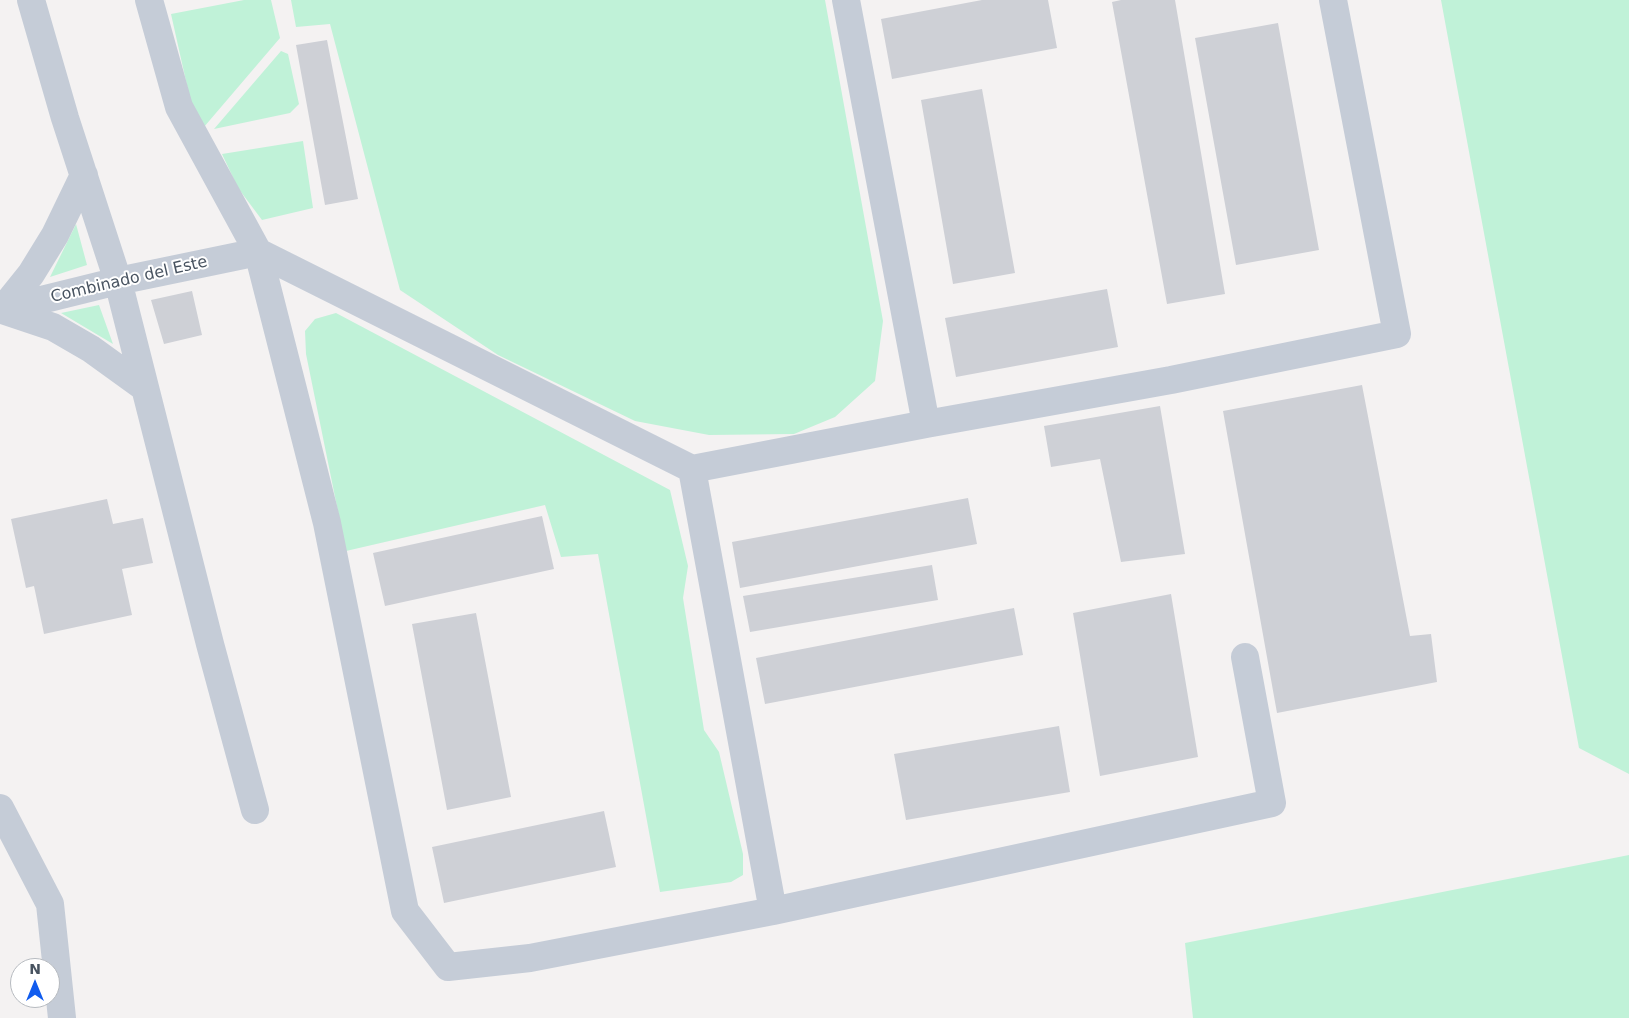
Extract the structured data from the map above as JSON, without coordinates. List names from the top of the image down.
{
  "streets": {
    "street": ["Combinado del Este"]
  },
  "north": "top"
}
